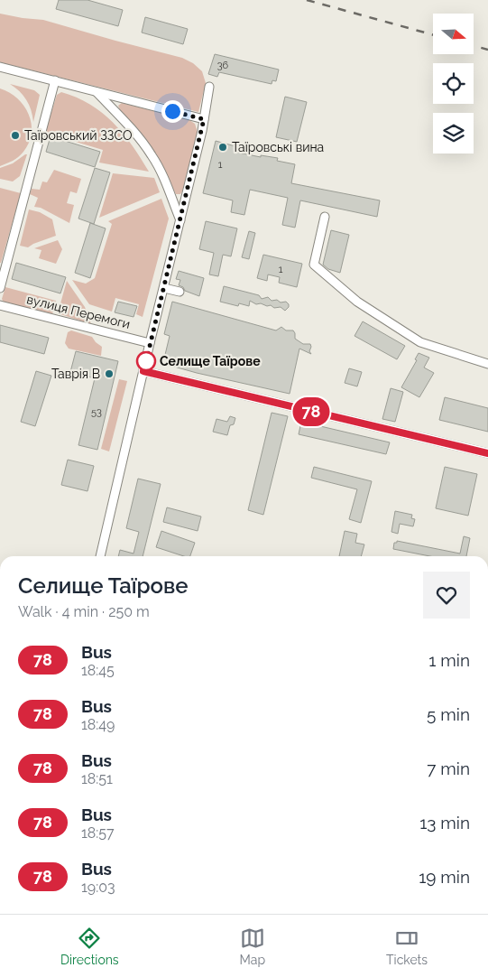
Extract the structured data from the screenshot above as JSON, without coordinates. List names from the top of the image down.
{
  "streets": {
    "street": ["вулиця Перемоги"]
  },
  "places": [
    "Таїровський ЗЗСО",
    "Таїровські вина",
    "Селище Таїрове",
    "Таврія В"
  ],
  "lines": ["bus line 78"],
  "house_numbers": [
    "36",
    "1",
    "1",
    "53"
  ],
  "north": "right",
  "page": {
    "on_map": "78",
    "heading": ["Селище Таїрове", "Walk · 4 min · 250 m"],
    "list": [
      {
        "mark": "78",
        "name": "Bus",
        "note": "18:45",
        "value": "1 min"
      },
      {
        "mark": "78",
        "name": "Bus",
        "note": "18:49",
        "value": "5 min"
      },
      {
        "mark": "78",
        "name": "Bus",
        "note": "18:51",
        "value": "7 min"
      },
      {
        "mark": "78",
        "name": "Bus",
        "note": "18:57",
        "value": "13 min"
      },
      {
        "mark": "78",
        "name": "Bus",
        "note": "19:03",
        "value": "19 min"
      }
    ],
    "tabs": ["Directions", "Map", "Tickets"]
  }
}
